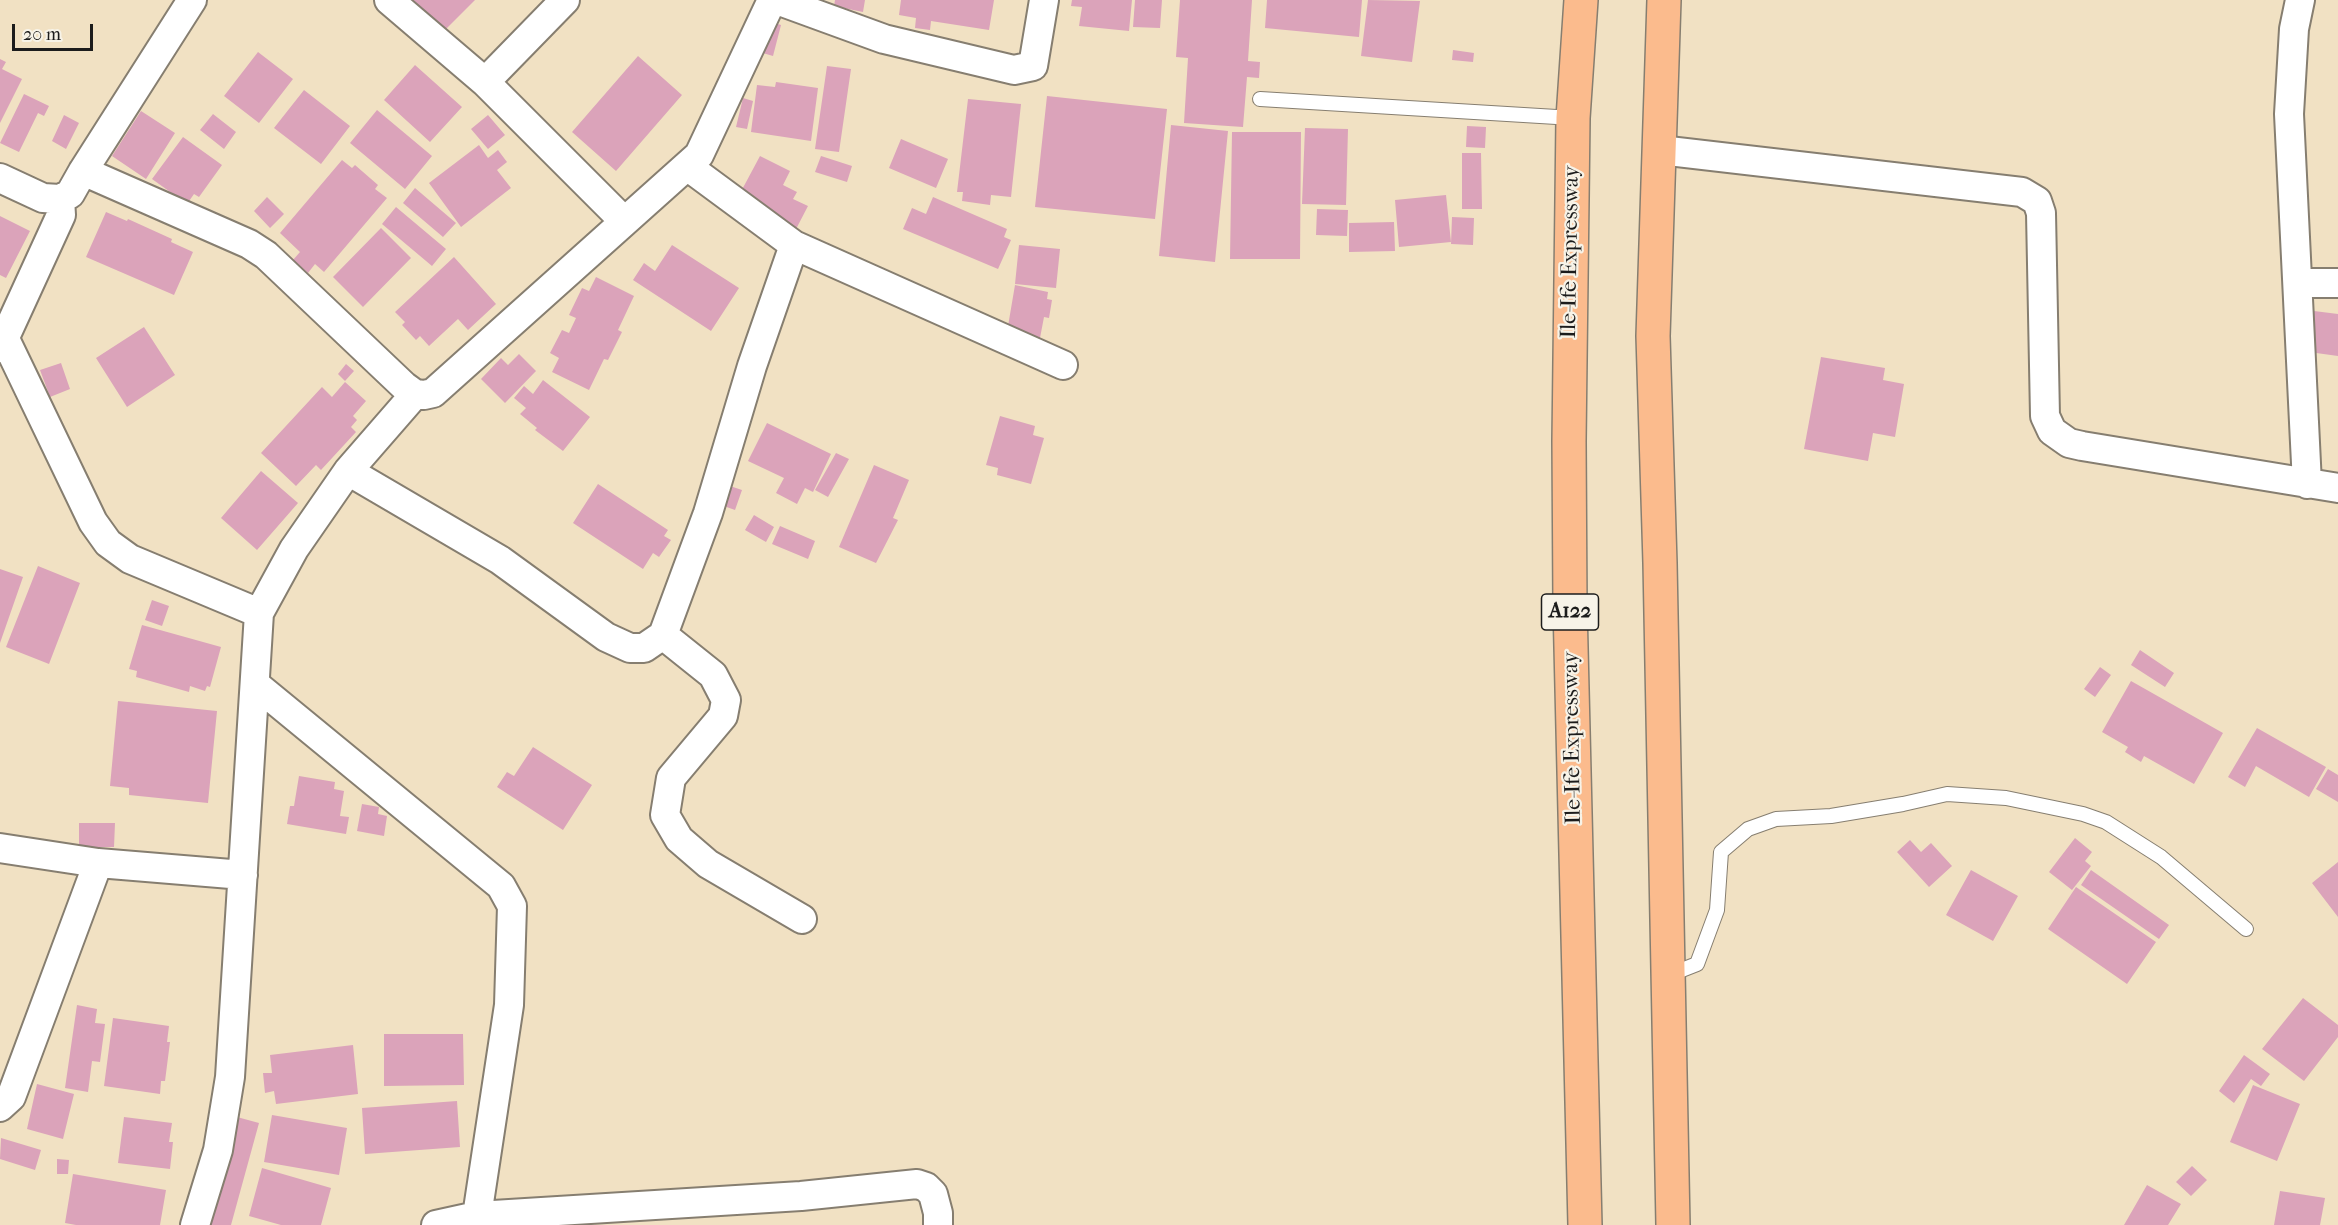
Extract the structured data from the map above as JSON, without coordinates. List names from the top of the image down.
{
  "streets": {
    "highway": ["Ile-Ife Expressway", "A122"]
  },
  "scale_bar": "20 m"
}
